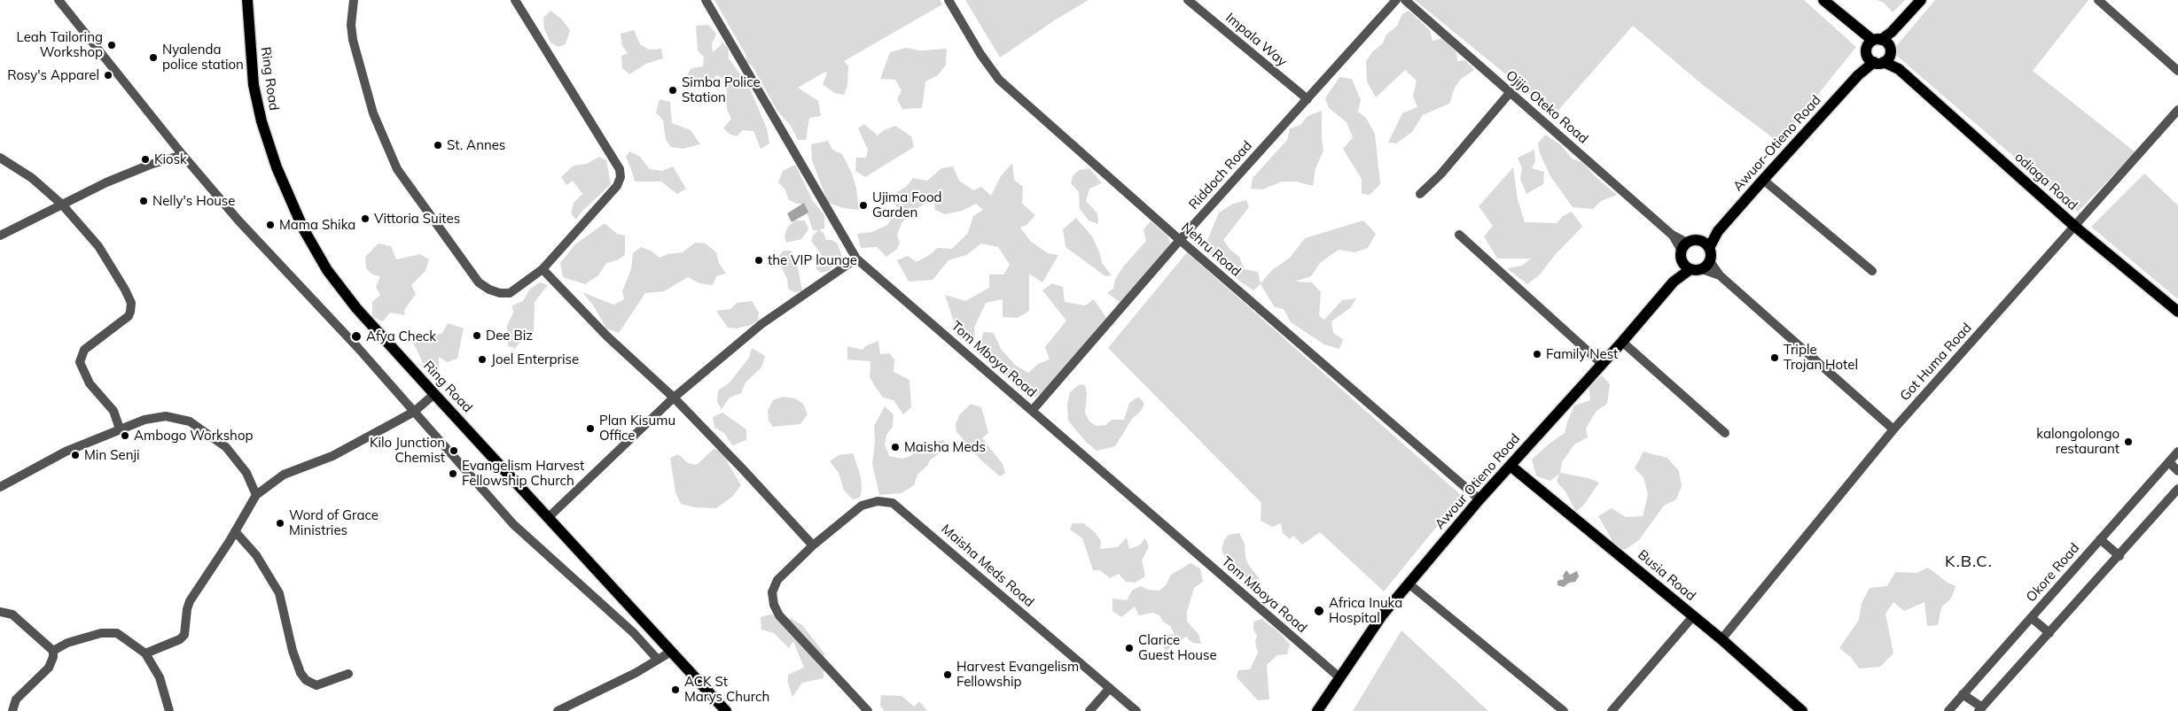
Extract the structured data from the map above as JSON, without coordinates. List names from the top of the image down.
{
  "streets": {
    "main road": [
      "Ring Road",
      "Awuor-Otieno Road",
      "odiaga Road",
      "Awour Otieno Road",
      "Busia Road"
    ],
    "street": [
      "Impala Way",
      "Ojijo Oteko Road",
      "Riddoch Road",
      "Nehru Road",
      "Tom Mboya Road",
      "Got Huma Road",
      "Maisha Meds Road",
      "Okore Road"
    ]
  },
  "crossings": [
    ["Impala Way", "Riddoch Road"],
    ["Ojijo Oteko Road", "Awuor-Otieno Road"],
    ["Ojijo Oteko Road", "Awour Otieno Road"],
    ["Awuor-Otieno Road", "odiaga Road"],
    ["Awuor-Otieno Road", "Awour Otieno Road"],
    ["Riddoch Road", "Nehru Road"],
    ["Riddoch Road", "Tom Mboya Road"],
    ["odiaga Road", "Got Huma Road"],
    ["Nehru Road", "Awour Otieno Road"],
    ["Tom Mboya Road", "Awour Otieno Road"],
    ["Got Huma Road", "Busia Road"],
    ["Awour Otieno Road", "Busia Road"]
  ],
  "districts": ["K.B.C."],
  "places": [
    "Leah Tailoring Workshop",
    "Nyalenda police station",
    "Rosy's Apparel",
    "Simba Police Station",
    "St. Annes",
    "Kiosk",
    "Nelly's House",
    "Ujima Food Garden",
    "Vittoria Suites",
    "Mama Shika",
    "the VIP lounge",
    "Dee Biz",
    "Afya Check",
    "Family Nest",
    "Triple Trojan Hotel",
    "Joel Enterprise",
    "Plan Kisumu Office",
    "Ambogo Workshop",
    "kalongolongo restaurant",
    "Maisha Meds",
    "Kilo Junction Chemist",
    "Min Senji",
    "Evangelism Harvest Fellowship Church",
    "Word of Grace Ministries",
    "Africa Inuka Hospital",
    "Clarice Guest House",
    "Harvest Evangelism Fellowship",
    "ACK St Marys Church"
  ]
}
